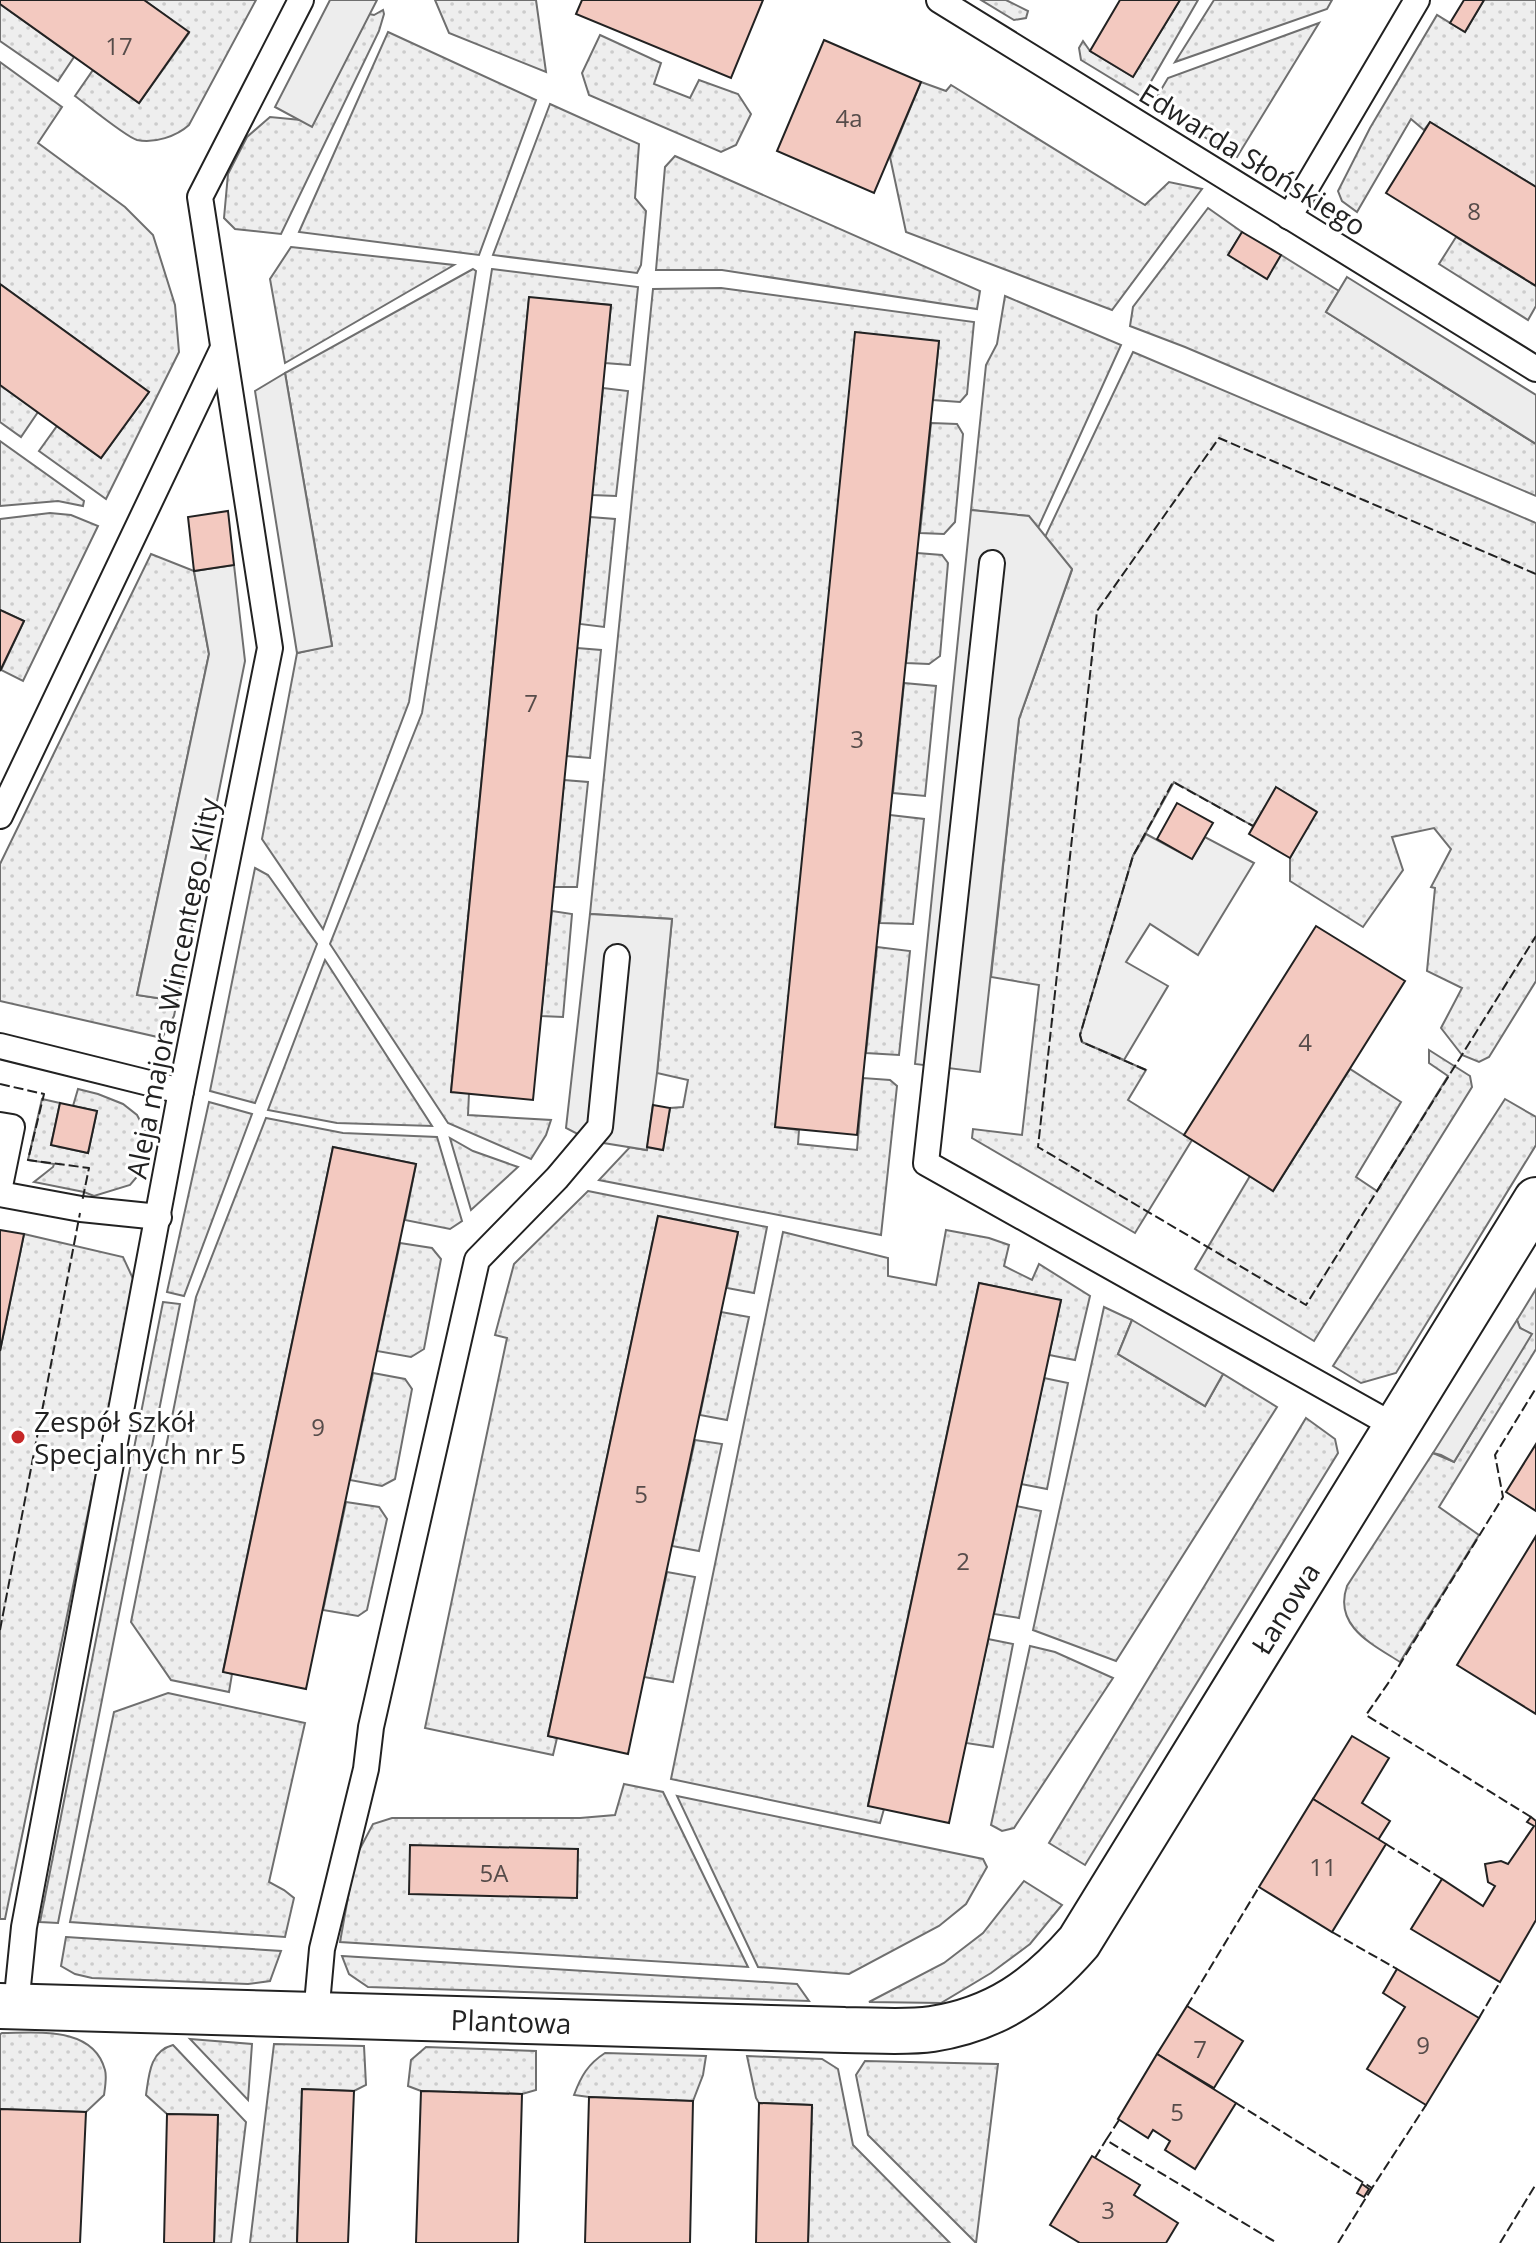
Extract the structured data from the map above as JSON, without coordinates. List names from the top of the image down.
{
  "streets": {
    "street": ["Łanowa", "Plantowa"],
    "lane": ["Edwarda Słońskiego", "Aleja majora Wincentego Klity"]
  },
  "crossings": [
    ["Aleja majora Wincentego Klity", "Plantowa"],
    ["Łanowa", "Plantowa"]
  ],
  "places": ["Zespół Szkół Specjalnych nr 5"],
  "house_numbers": [
    "17",
    "4a",
    "8",
    "7",
    "3",
    "4",
    "9",
    "5",
    "2",
    "11",
    "5A",
    "9",
    "7",
    "5",
    "3"
  ]
}
